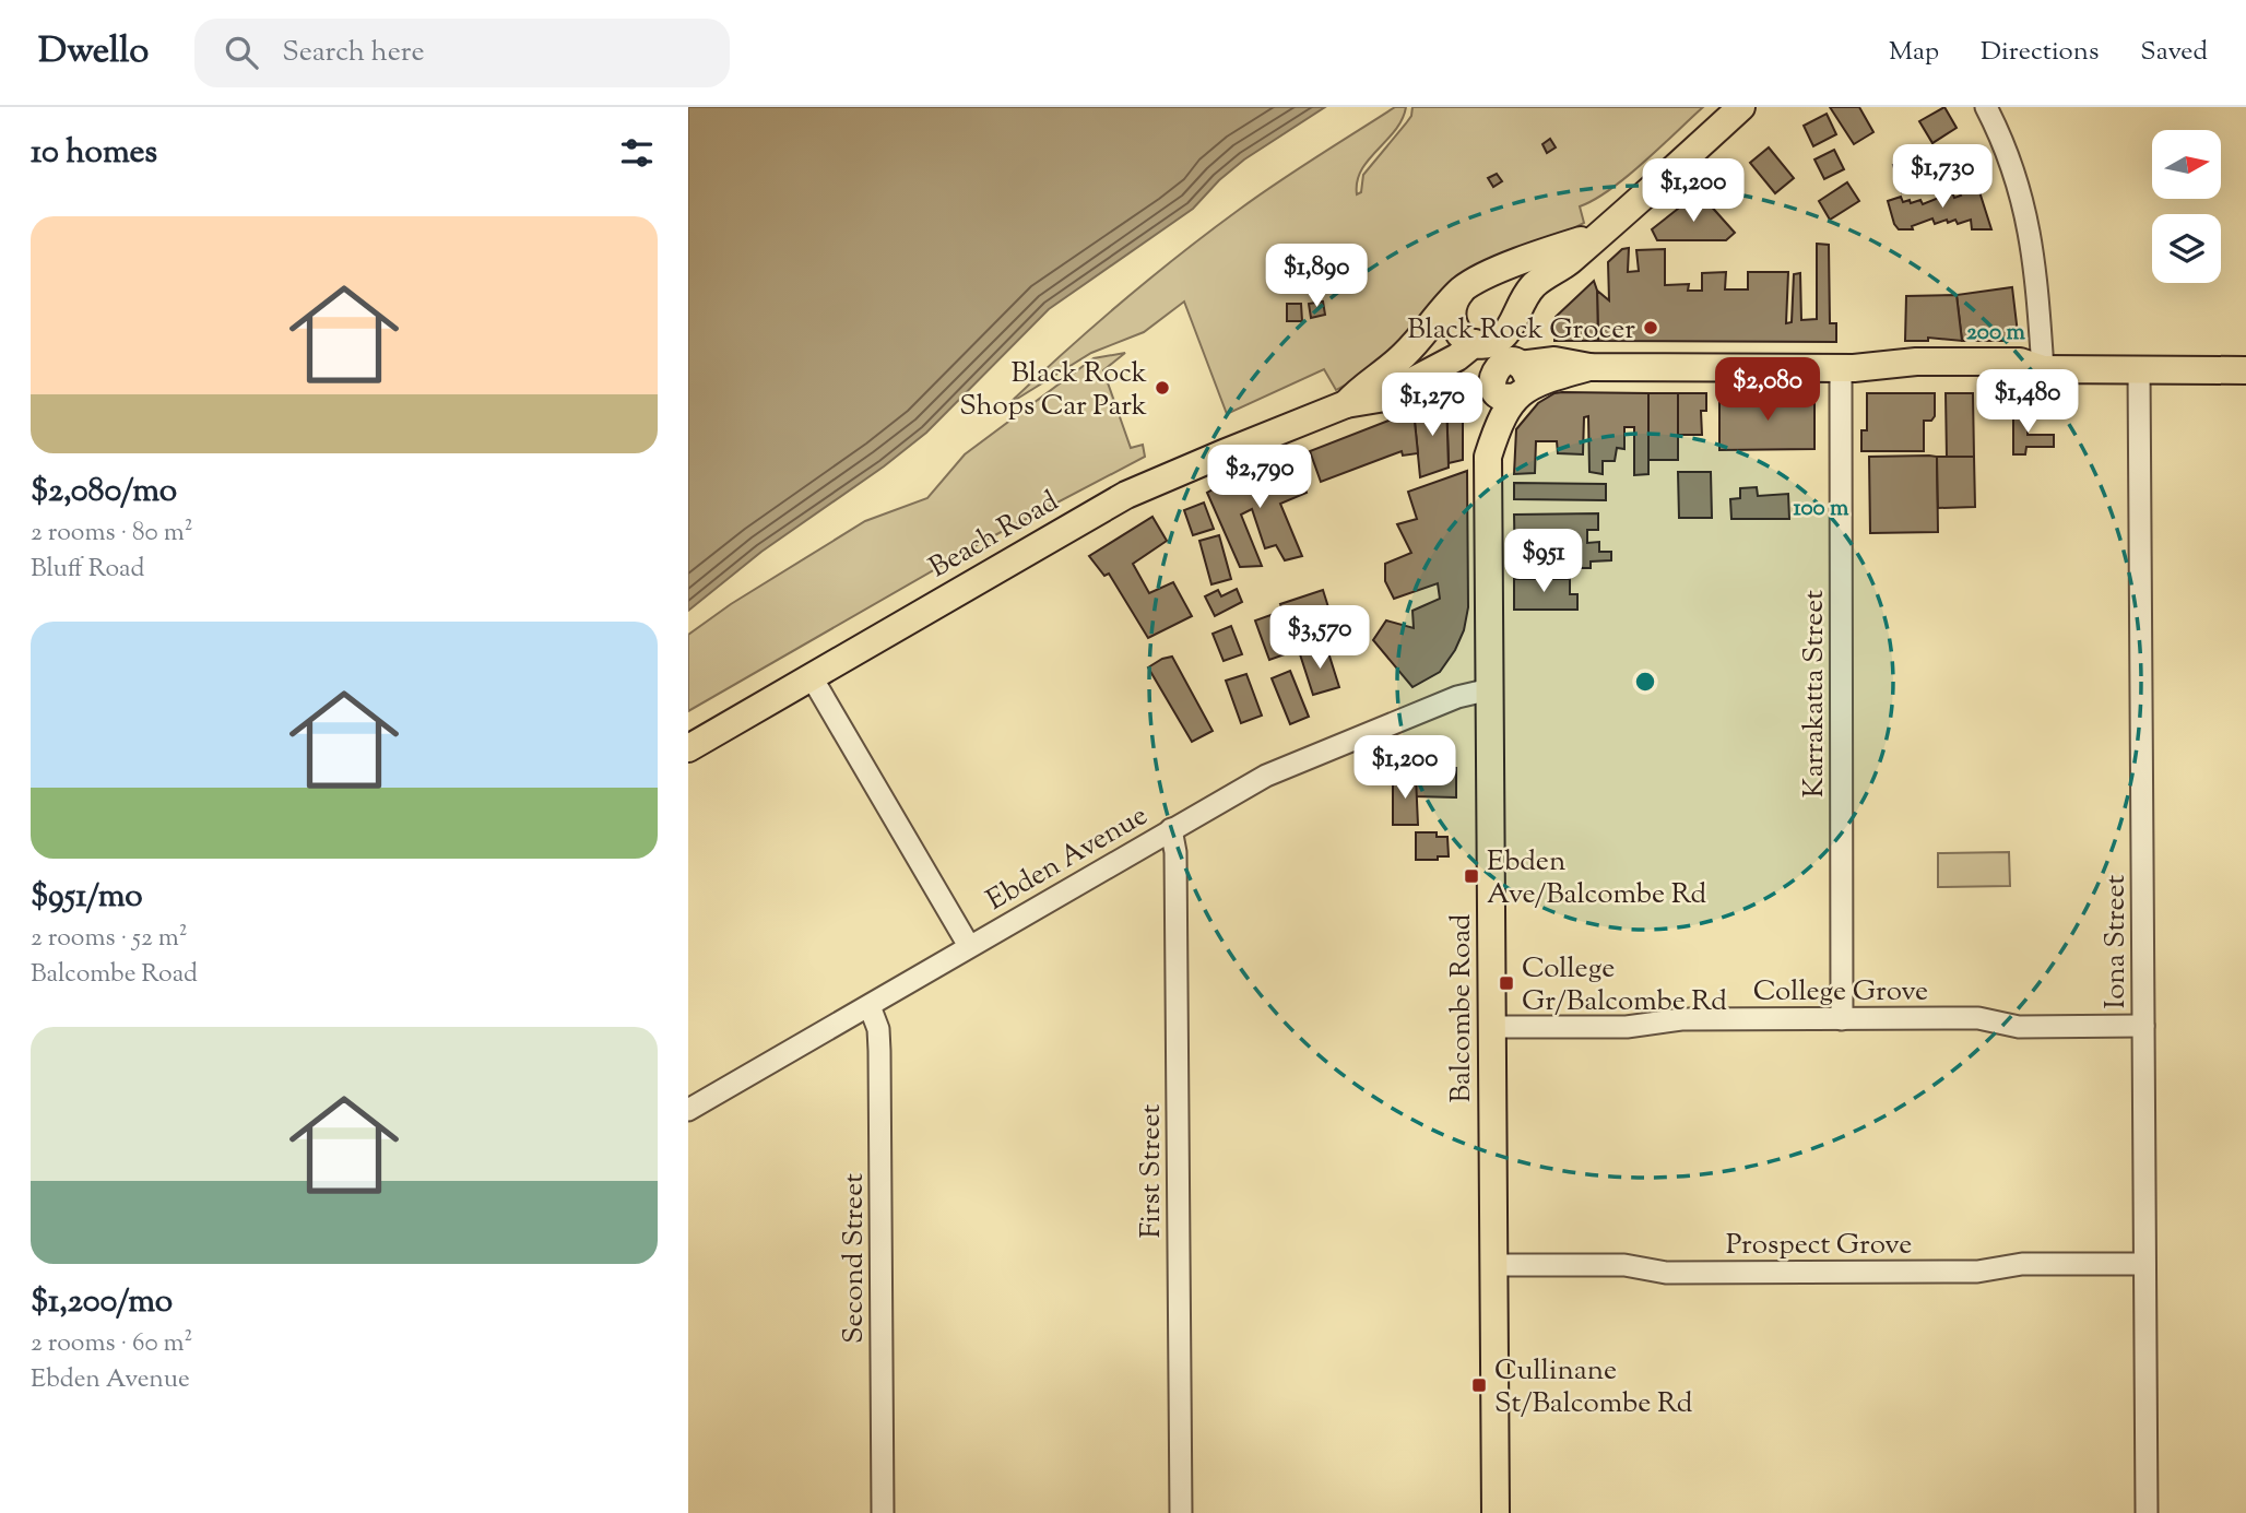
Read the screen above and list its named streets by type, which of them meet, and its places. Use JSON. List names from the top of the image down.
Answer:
{
  "streets": {
    "main road": ["Beach Road", "Balcombe Road"],
    "street": [
      "Karrakatta Street",
      "Ebden Avenue",
      "Iona Street",
      "College Grove",
      "First Street",
      "Prospect Grove",
      "Second Street"
    ]
  },
  "crossings": [
    ["Karrakatta Street", "College Grove"],
    ["Ebden Avenue", "Balcombe Road"],
    ["Ebden Avenue", "First Street"],
    ["Ebden Avenue", "Second Street"],
    ["Iona Street", "College Grove"],
    ["Iona Street", "Prospect Grove"],
    ["College Grove", "Balcombe Road"],
    ["Balcombe Road", "Prospect Grove"]
  ],
  "places": {
    "other": ["Black Rock Grocer", "Black Rock Shops Car Park"],
    "transit": ["Ebden Ave/Balcombe Rd", "College Gr/Balcombe Rd", "Cullinane St/Balcombe Rd"]
  },
  "north": "right",
  "page": {
    "header": "Dwello",
    "search": "Search here",
    "nav": ["Map", "Directions", "Saved"],
    "heading": "10 homes",
    "price": [
      "$1,730",
      "$1,200",
      "$1,890",
      "$2,080",
      "$1,480",
      "$1,270",
      "$2,790",
      "$951",
      "$3,570",
      "$1,200"
    ],
    "list": [
      {
        "name": "$2,080/mo",
        "note": "2 rooms · 80 m² · Bluff Road"
      },
      {
        "name": "$951/mo",
        "note": "2 rooms · 52 m² · Balcombe Road"
      },
      {
        "name": "$1,200/mo",
        "note": "2 rooms · 60 m² · Ebden Avenue"
      }
    ]
  },
  "rings": ["200 m", "100 m"]
}
